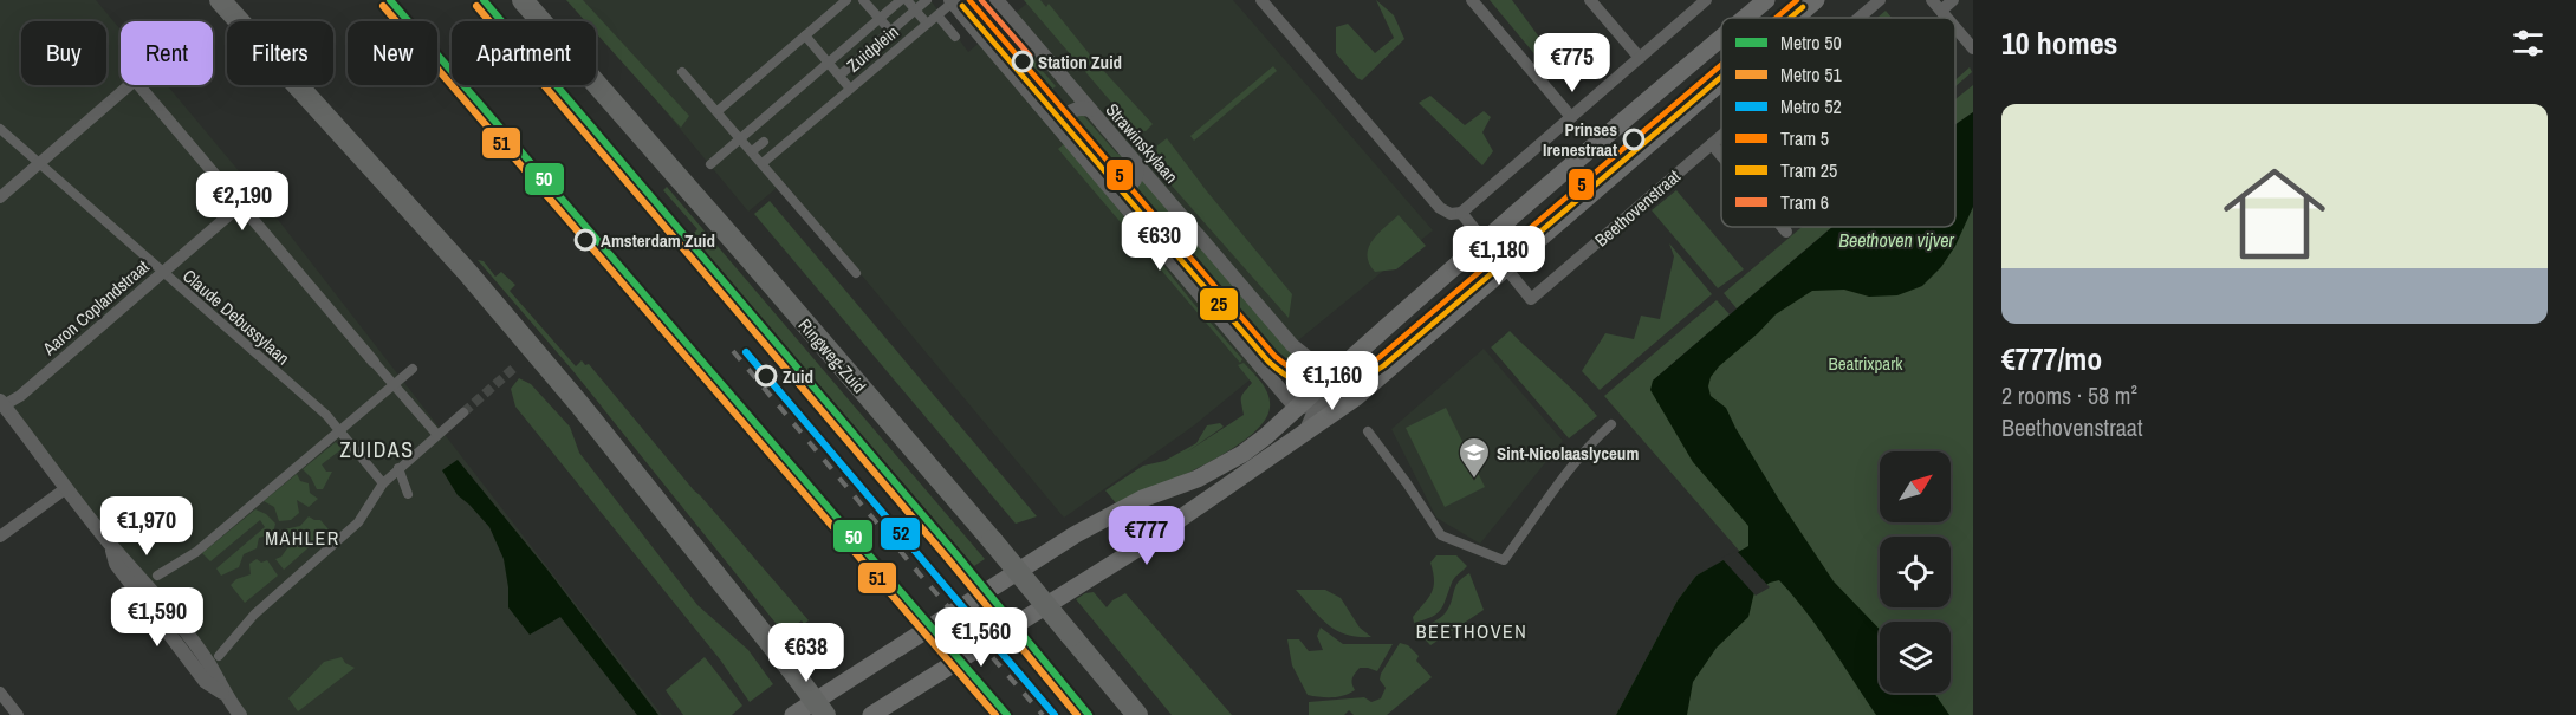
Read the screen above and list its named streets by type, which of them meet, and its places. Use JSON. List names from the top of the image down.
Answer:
{
  "streets": {
    "highway": ["Ringweg-Zuid"],
    "street": [
      "Zuidplein",
      "Strawinskylaan",
      "Beethovenstraat",
      "Aaron Coplandstraat",
      "Claude Debussylaan"
    ]
  },
  "crossings": [
    ["Aaron Coplandstraat", "Claude Debussylaan"]
  ],
  "districts": ["ZUIDAS", "MAHLER", "BEETHOVEN"],
  "water": ["Beethoven vijver"],
  "parks": ["Beatrixpark"],
  "places": {
    "other": [
      "Station Zuid",
      "Prinses Irenestraat",
      "Amsterdam Zuid",
      "Zuid"
    ],
    "school or university": ["Sint-Nicolaaslyceum"]
  },
  "lines": [
    "metro line 50",
    "tram line 5",
    "tram line 6",
    "metro line 51",
    "tram line 25",
    "metro line 52"
  ],
  "legend": [
    "Metro 50",
    "Metro 51",
    "Metro 52",
    "Tram 5",
    "Tram 25",
    "Tram 6"
  ],
  "north": "top right",
  "page": {
    "heading": "10 homes",
    "chip": [
      "Buy",
      "Rent",
      "Filters",
      "New",
      "Apartment"
    ],
    "price": [
      "€775",
      "€2,190",
      "€630",
      "€1,180",
      "€1,160",
      "€1,970",
      "€777",
      "€1,590",
      "€1,560",
      "€638"
    ],
    "list": [
      {
        "name": "€777/mo",
        "note": "2 rooms · 58 m² · Beethovenstraat"
      }
    ]
  }
}
